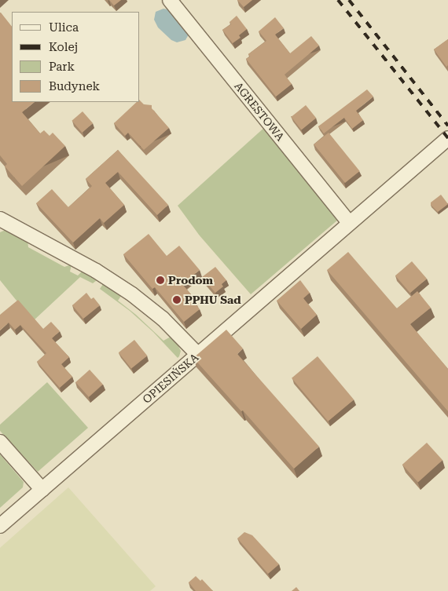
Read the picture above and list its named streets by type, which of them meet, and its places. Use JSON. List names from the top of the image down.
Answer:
{
  "streets": {
    "street": ["AGRESTOWA", "OPIESIŃSKA"]
  },
  "crossings": [
    ["AGRESTOWA", "OPIESIŃSKA"]
  ],
  "places": ["Prodom", "PPHU Sad"],
  "legend": [
    "Ulica",
    "Kolej",
    "Park",
    "Budynek"
  ]
}
